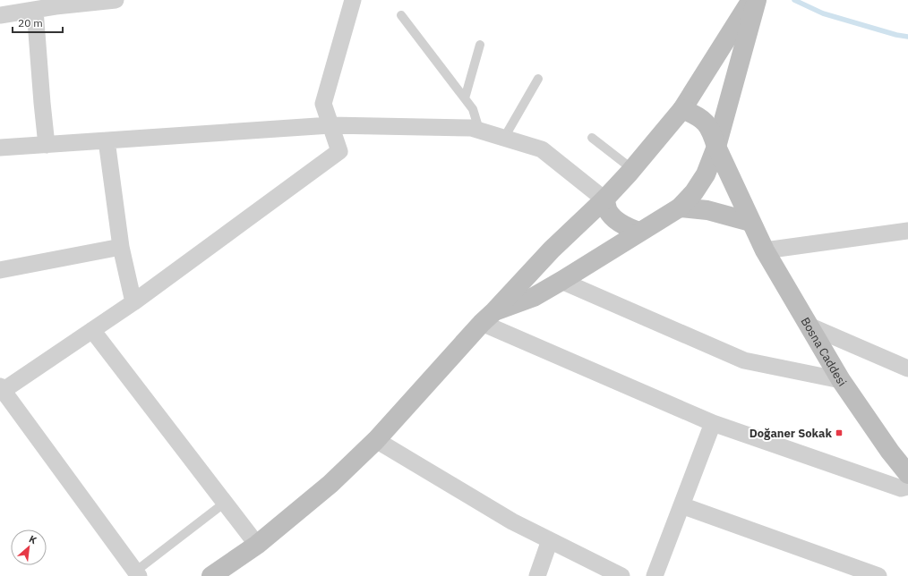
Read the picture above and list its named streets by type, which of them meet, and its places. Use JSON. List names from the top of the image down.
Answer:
{
  "streets": {
    "street": ["Bosna Caddesi"]
  },
  "places": {
    "transit": ["Doğaner Sokak"]
  },
  "scale_bar": "20 m",
  "north": "top right"
}
